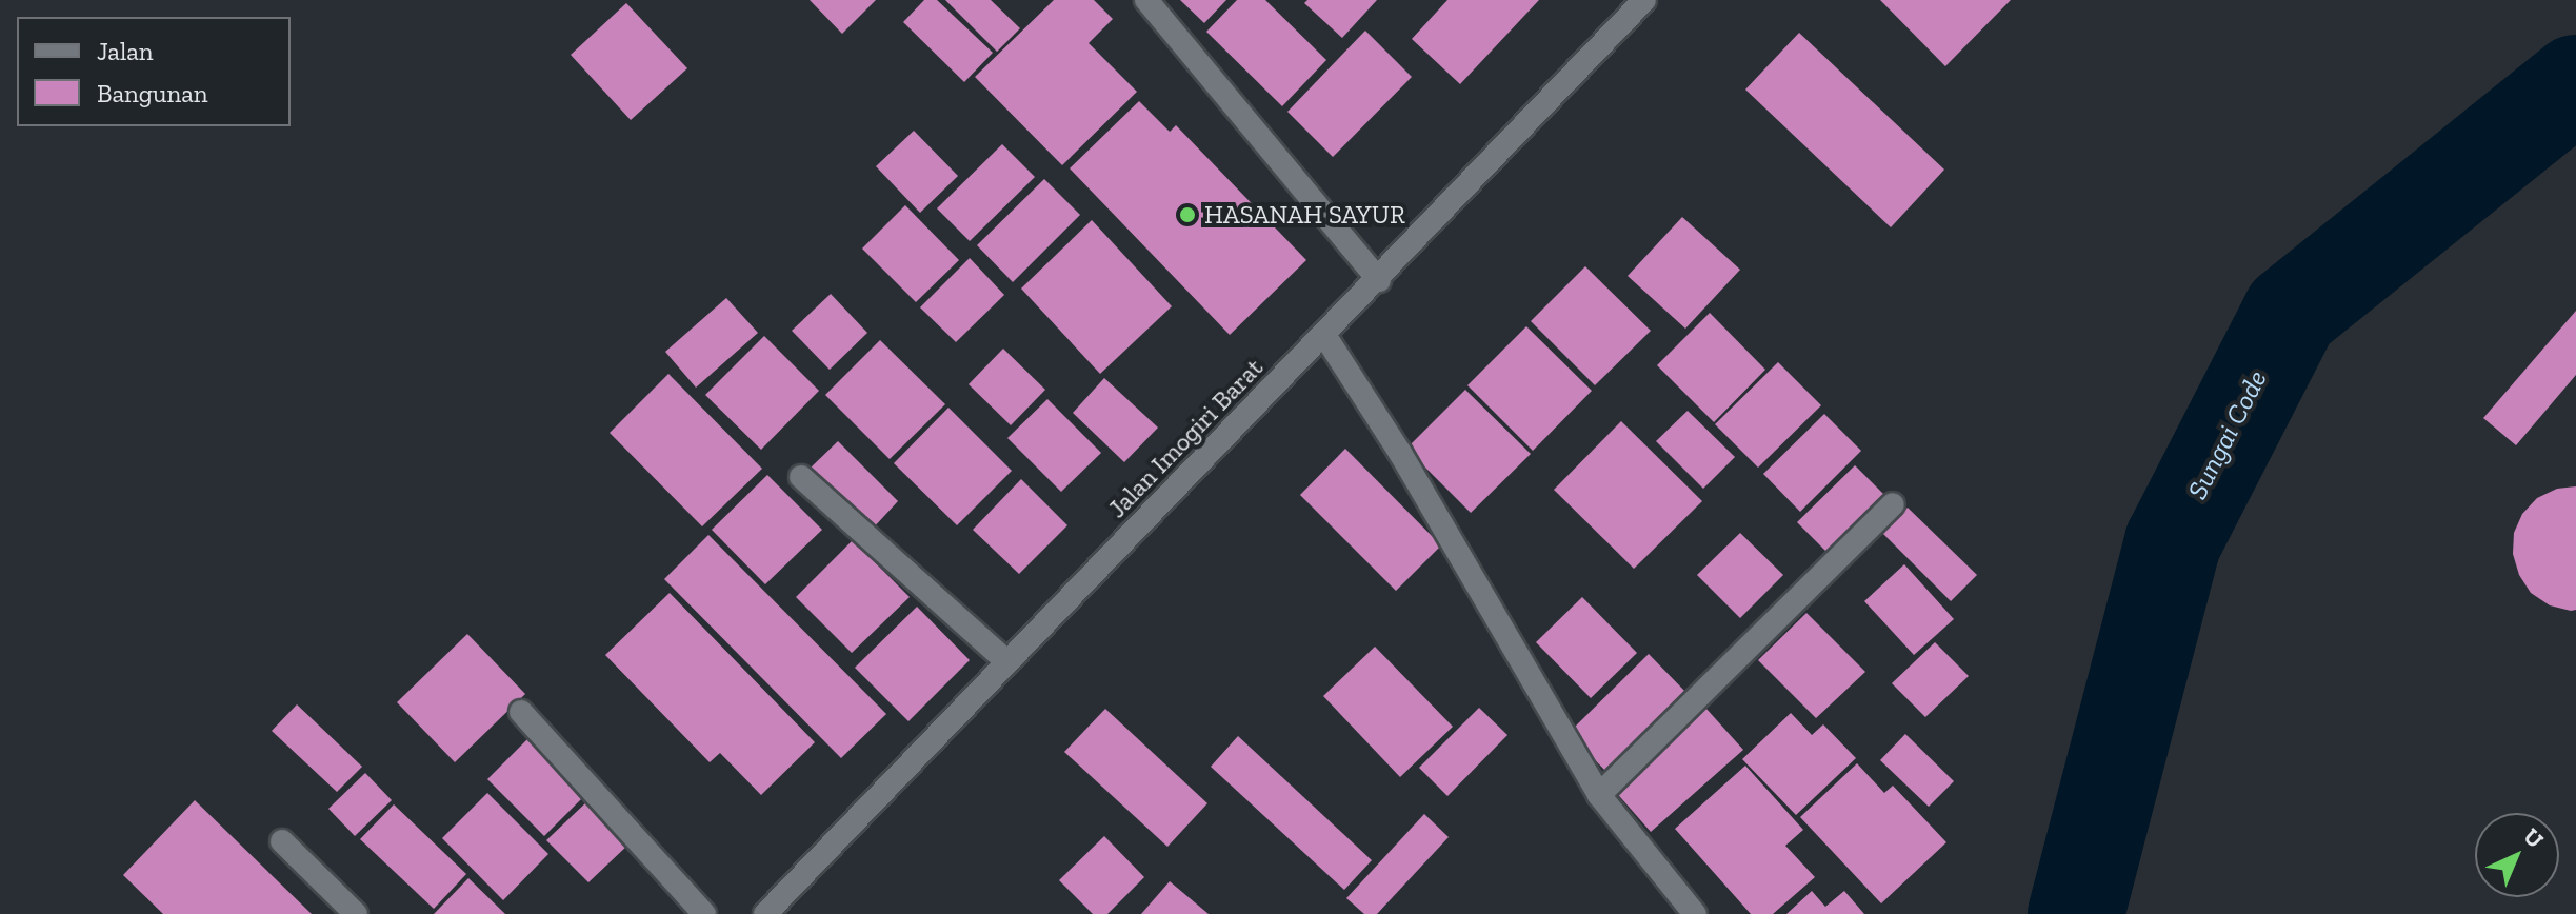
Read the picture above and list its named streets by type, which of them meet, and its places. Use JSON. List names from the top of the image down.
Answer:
{
  "streets": {
    "street": ["Jalan Imogiri Barat"]
  },
  "water": ["Sungai Code"],
  "places": ["HASANAH SAYUR"],
  "legend": ["Jalan", "Bangunan"],
  "north": "top right"
}
